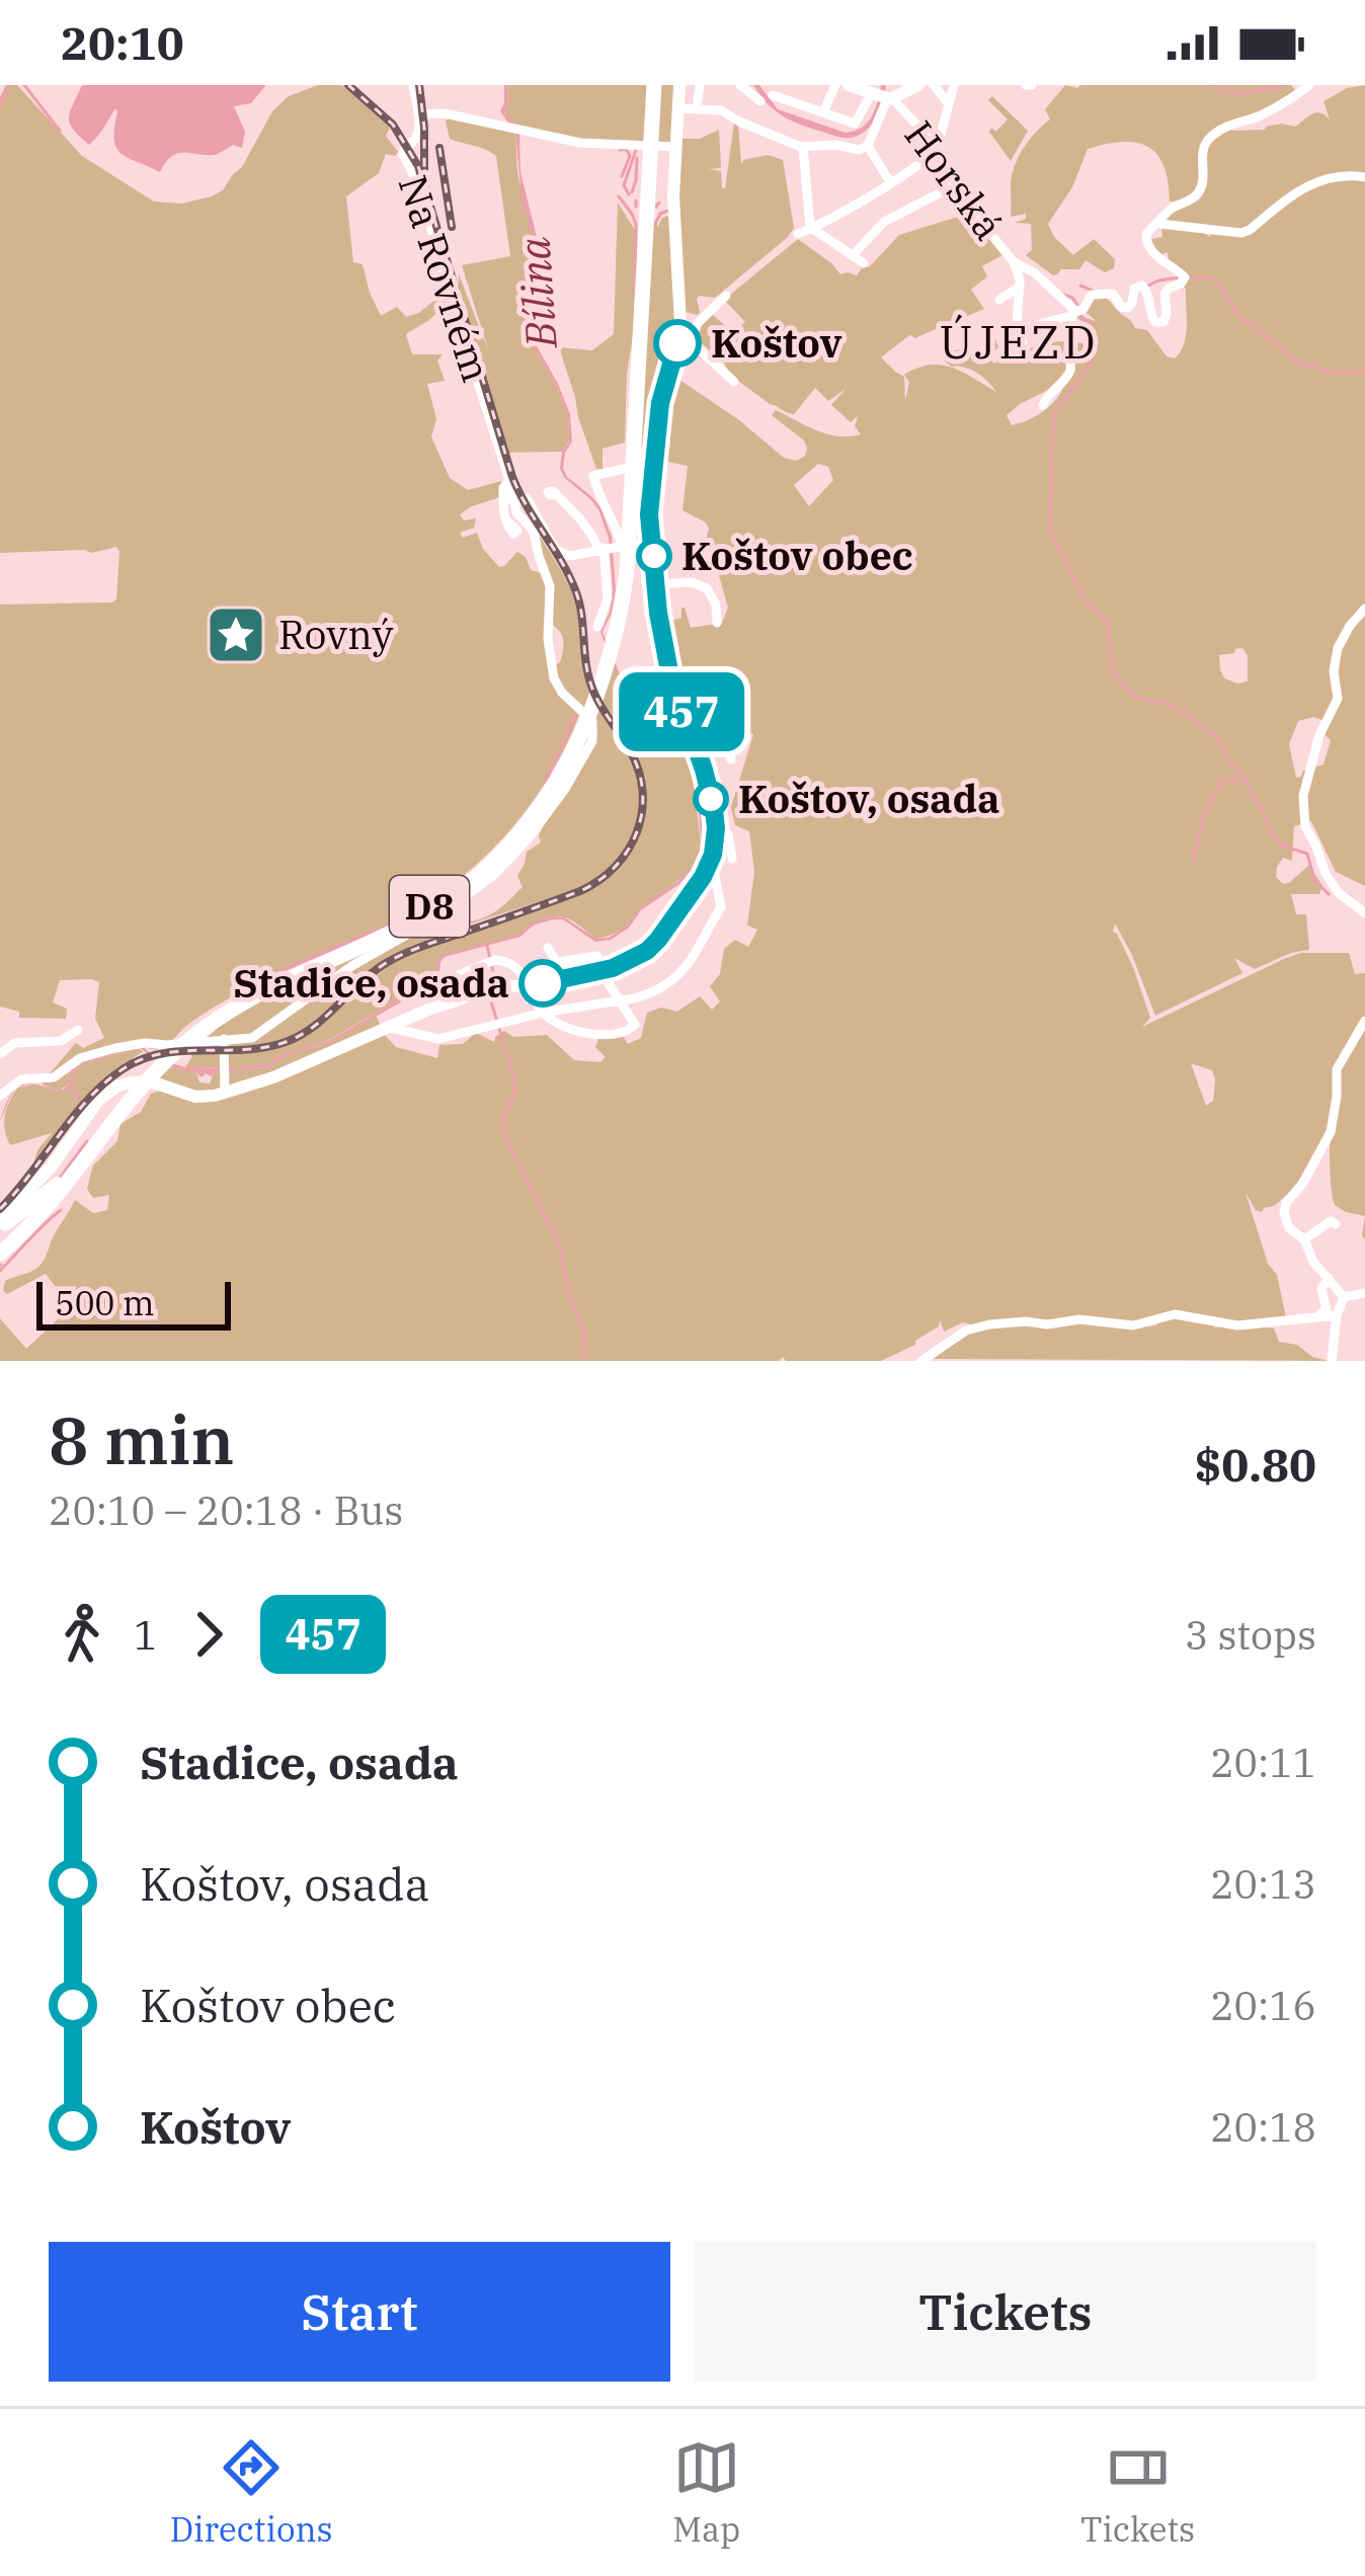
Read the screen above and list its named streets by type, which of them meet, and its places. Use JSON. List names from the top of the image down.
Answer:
{
  "streets": {
    "highway": ["D8"],
    "street": ["Horská", "Na Rovném"]
  },
  "districts": ["ÚJEZD"],
  "water": ["Bílina"],
  "places": {
    "other": [
      "Koštov",
      "Koštov obec",
      "Koštov, osada",
      "Stadice, osada"
    ],
    "place": ["Rovný"]
  },
  "lines": ["bus line 457"],
  "scale_bar": "500 m",
  "page": {
    "status": "20:10",
    "on_map": "457",
    "scale": "500 m",
    "heading": ["8 min", "20:10 – 20:18 · Bus", "$0.80"],
    "legs": ["1", "457", "3 stops"],
    "list": [
      {
        "name": "Stadice, osada",
        "value": "20:11"
      },
      {
        "name": "Koštov, osada",
        "value": "20:13"
      },
      {
        "name": "Koštov obec",
        "value": "20:16"
      },
      {
        "name": "Koštov",
        "value": "20:18"
      }
    ],
    "buttons": ["Start", "Tickets"],
    "tabs": ["Directions", "Map", "Tickets"]
  }
}
